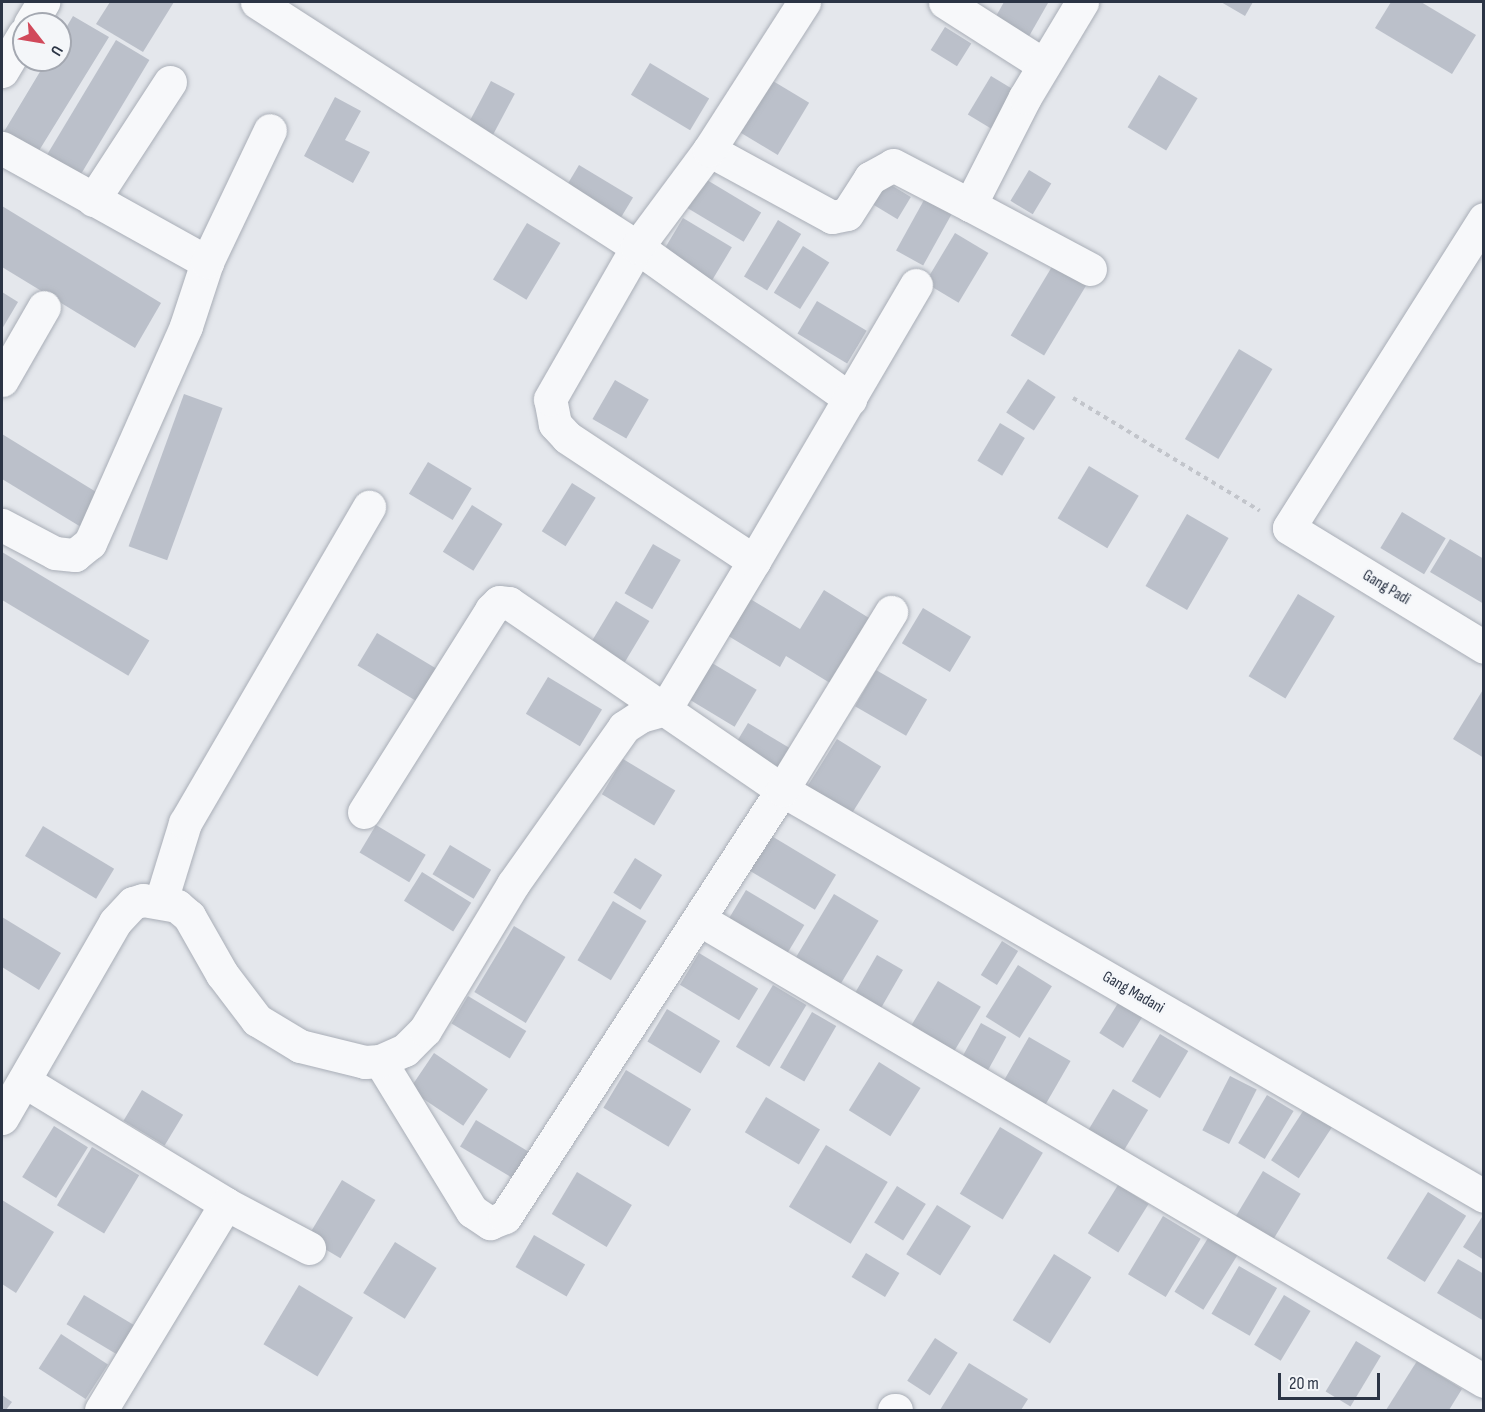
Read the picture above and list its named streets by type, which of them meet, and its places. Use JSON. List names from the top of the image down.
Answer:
{
  "streets": {
    "street": ["Gang Padi", "Gang Madani"]
  },
  "scale_bar": "20 m",
  "north": "bottom right"
}
